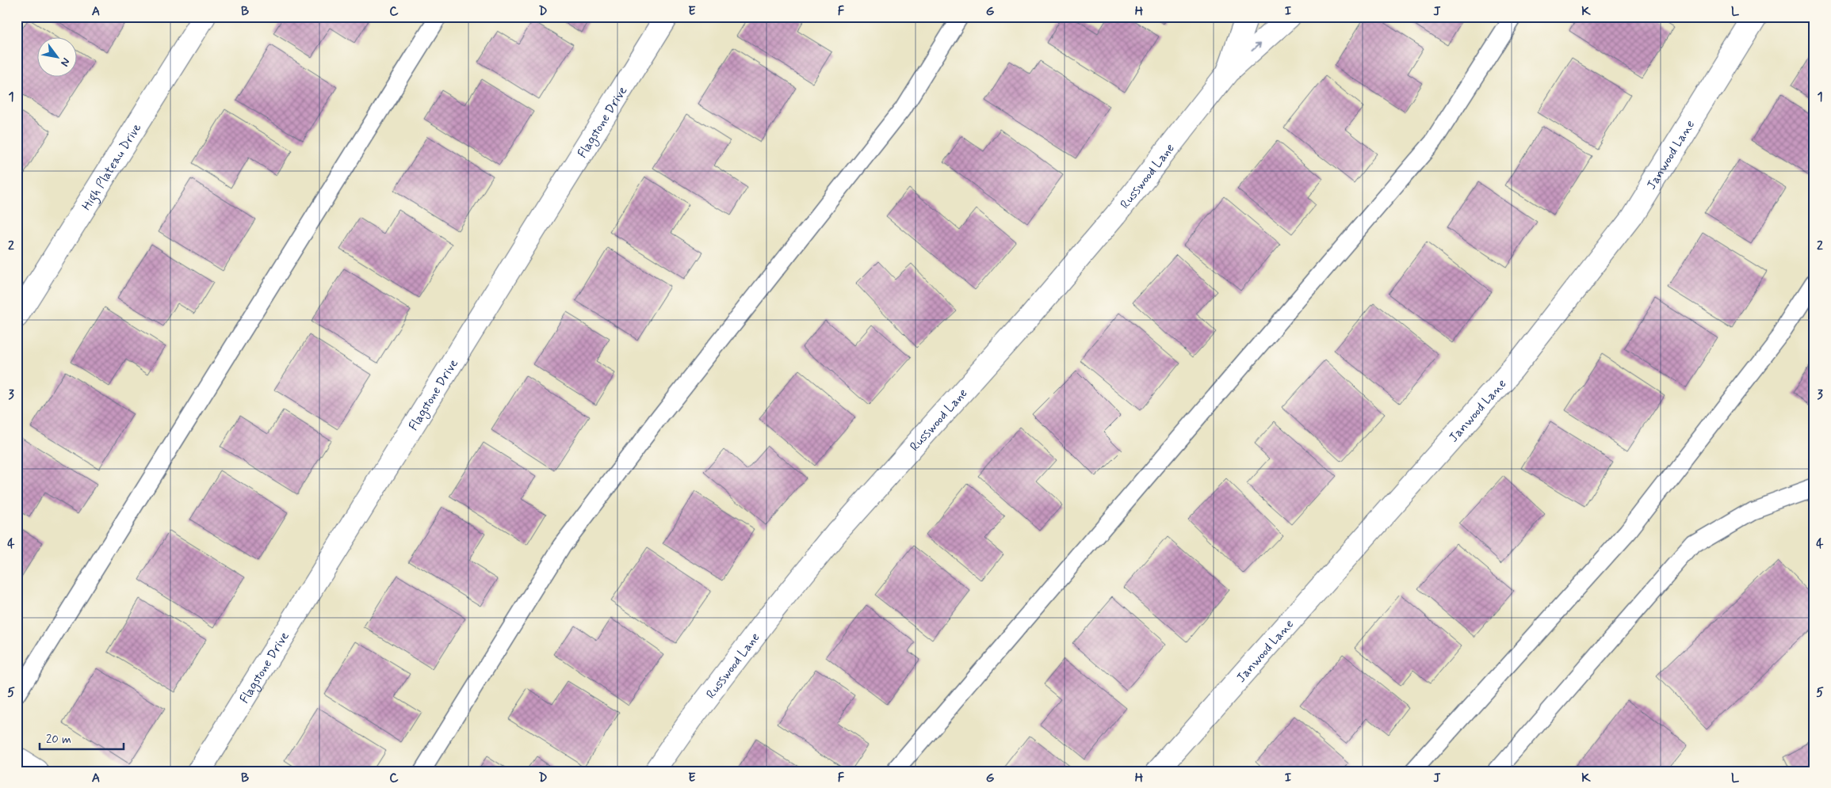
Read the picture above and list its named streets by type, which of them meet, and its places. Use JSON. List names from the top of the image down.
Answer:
{
  "streets": {
    "street": [
      "Flagstone Drive",
      "Janwood Lane",
      "High Plateau Drive",
      "Russwood Lane"
    ]
  },
  "scale_bar": "20 m",
  "north": "bottom right",
  "grid": {
    "columns": [
      "A",
      "B",
      "C",
      "D",
      "E",
      "F",
      "G",
      "H",
      "I",
      "J",
      "K",
      "L"
    ],
    "rows": [
      "1",
      "2",
      "3",
      "4",
      "5"
    ]
  }
}
